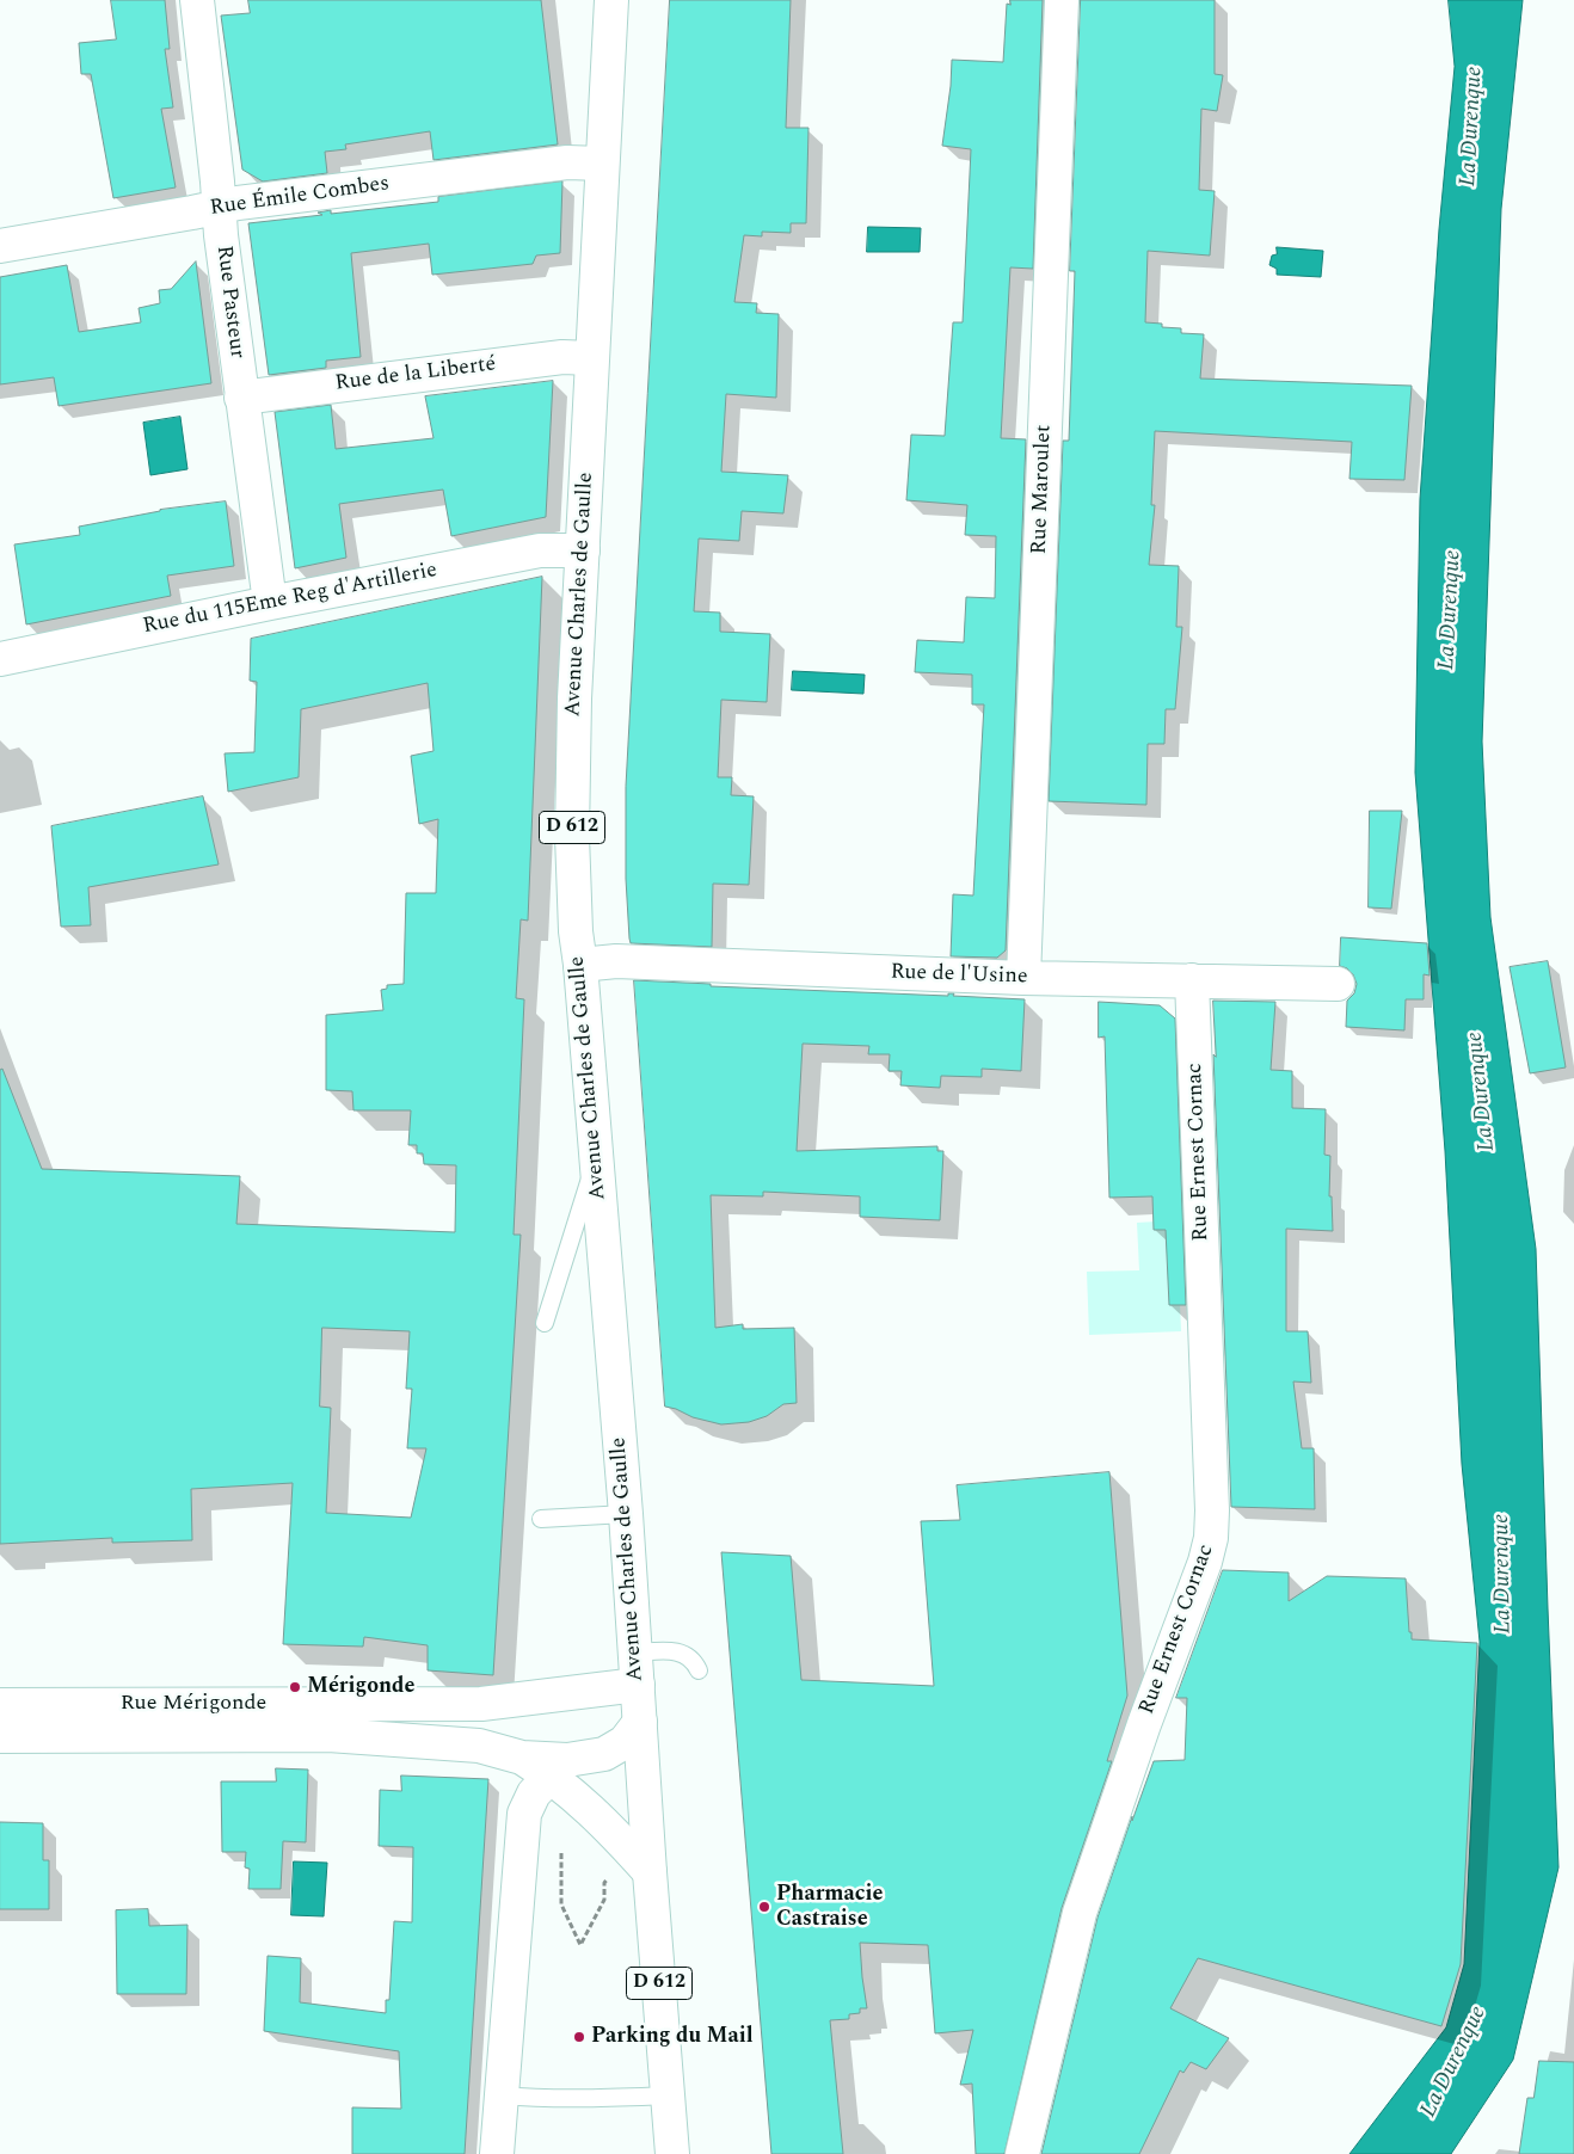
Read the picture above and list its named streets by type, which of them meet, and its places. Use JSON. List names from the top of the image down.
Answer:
{
  "streets": {
    "street": [
      "Rue Émile Combes",
      "Rue Pasteur",
      "Rue de la Liberté",
      "Rue Maroulet",
      "Avenue Charles de Gaulle",
      "Rue du 115Eme Reg d'Artillerie",
      "D 612",
      "Rue de l'Usine",
      "Rue Ernest Cornac",
      "Rue Mérigonde"
    ]
  },
  "crossings": [
    ["Rue Émile Combes", "Rue Pasteur"],
    ["Rue Émile Combes", "Avenue Charles de Gaulle"],
    ["Rue Pasteur", "Rue de la Liberté"],
    ["Rue Pasteur", "Rue du 115Eme Reg d'Artillerie"],
    ["Rue de la Liberté", "Avenue Charles de Gaulle"],
    ["Rue Maroulet", "Rue de l'Usine"],
    ["Avenue Charles de Gaulle", "Rue du 115Eme Reg d'Artillerie"],
    ["Avenue Charles de Gaulle", "Rue de l'Usine"],
    ["Avenue Charles de Gaulle", "Rue Mérigonde"],
    ["Rue de l'Usine", "Rue Ernest Cornac"]
  ],
  "water": ["La Durenque"],
  "places": ["Mérigonde", "Pharmacie Castraise", "Parking du Mail"]
}
